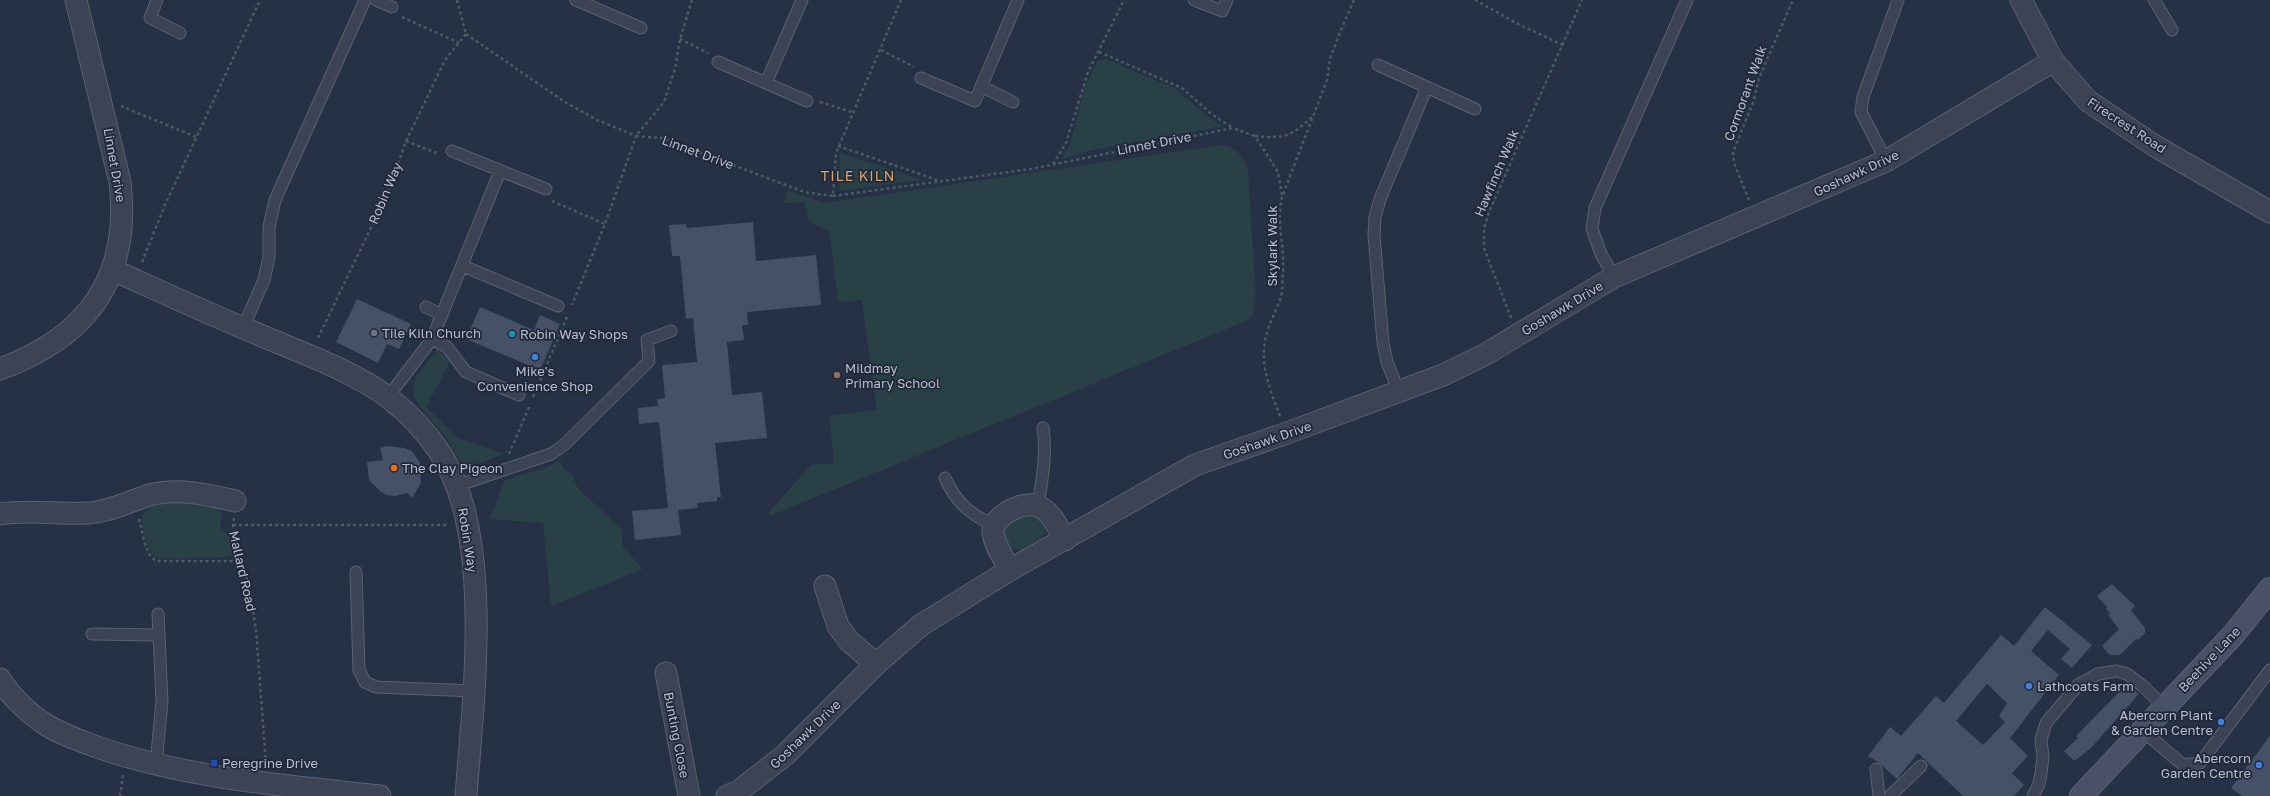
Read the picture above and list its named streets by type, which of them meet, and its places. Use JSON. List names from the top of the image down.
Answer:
{
  "streets": {
    "main road": ["Beehive Lane"],
    "street": [
      "Firecrest Road",
      "Linnet Drive",
      "Goshawk Drive",
      "Robin Way",
      "Bunting Close"
    ],
    "path": [
      "Cormorant Walk",
      "Hawfinch Walk",
      "Skylark Walk",
      "Mallard Road"
    ]
  },
  "crossings": [
    ["Cormorant Walk", "Goshawk Drive"],
    ["Firecrest Road", "Goshawk Drive"],
    ["Linnet Drive", "Robin Way"],
    ["Hawfinch Walk", "Goshawk Drive"],
    ["Goshawk Drive", "Skylark Walk"]
  ],
  "districts": ["TILE KILN"],
  "places": {
    "other": [
      "Tile Kiln Church",
      "Robin Way Shops",
      "Mike's Convenience Shop",
      "Mildmay Primary School",
      "The Clay Pigeon",
      "Lathcoats Farm",
      "Abercorn Plant & Garden Centre",
      "Abercorn Garden Centre"
    ],
    "transit": ["Peregrine Drive"]
  }
}
